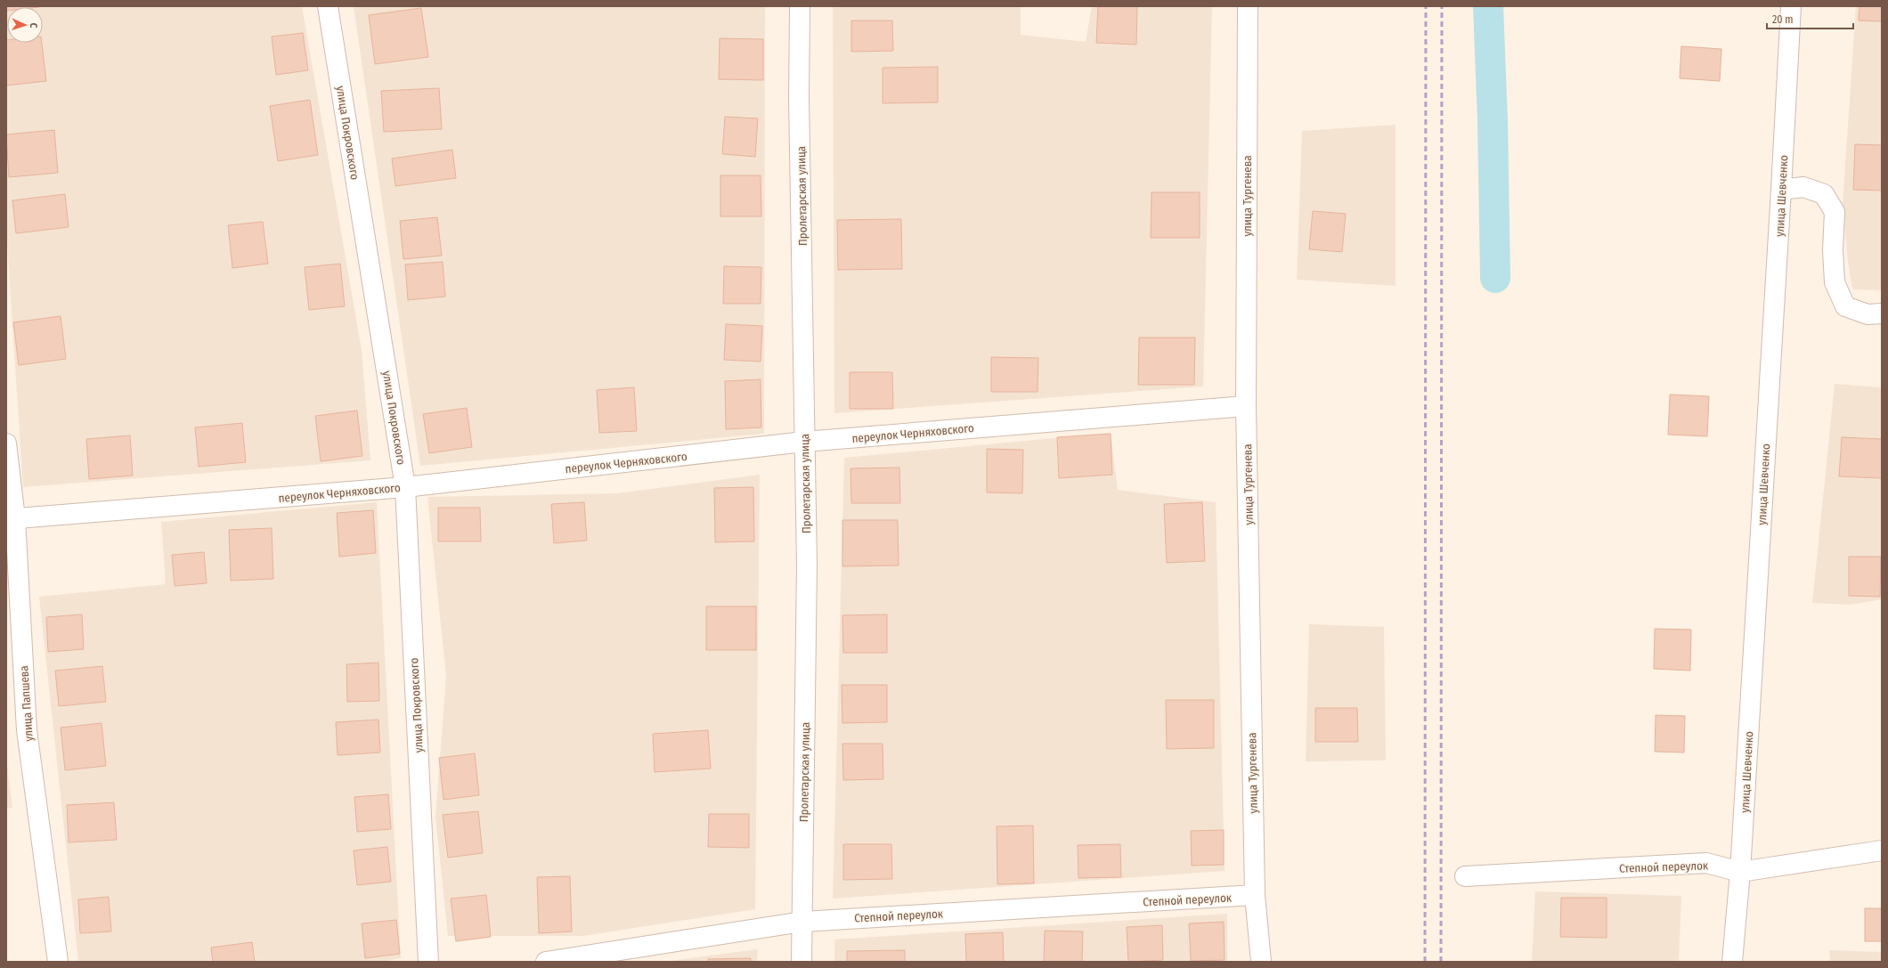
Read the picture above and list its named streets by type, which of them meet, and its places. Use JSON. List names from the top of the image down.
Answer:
{
  "streets": {
    "street": [
      "улица Покровского",
      "Пролетарская улица",
      "улица Тургенева",
      "улица Шевченко",
      "переулок Черняховского",
      "улица Папшева",
      "Степной переулок"
    ]
  },
  "crossings": [
    ["улица Покровского", "переулок Черняховского"],
    ["Пролетарская улица", "переулок Черняховского"],
    ["Пролетарская улица", "Степной переулок"],
    ["улица Тургенева", "переулок Черняховского"],
    ["улица Тургенева", "Степной переулок"],
    ["улица Шевченко", "Степной переулок"],
    ["переулок Черняховского", "улица Папшева"]
  ],
  "scale_bar": "20 m",
  "north": "right"
}
